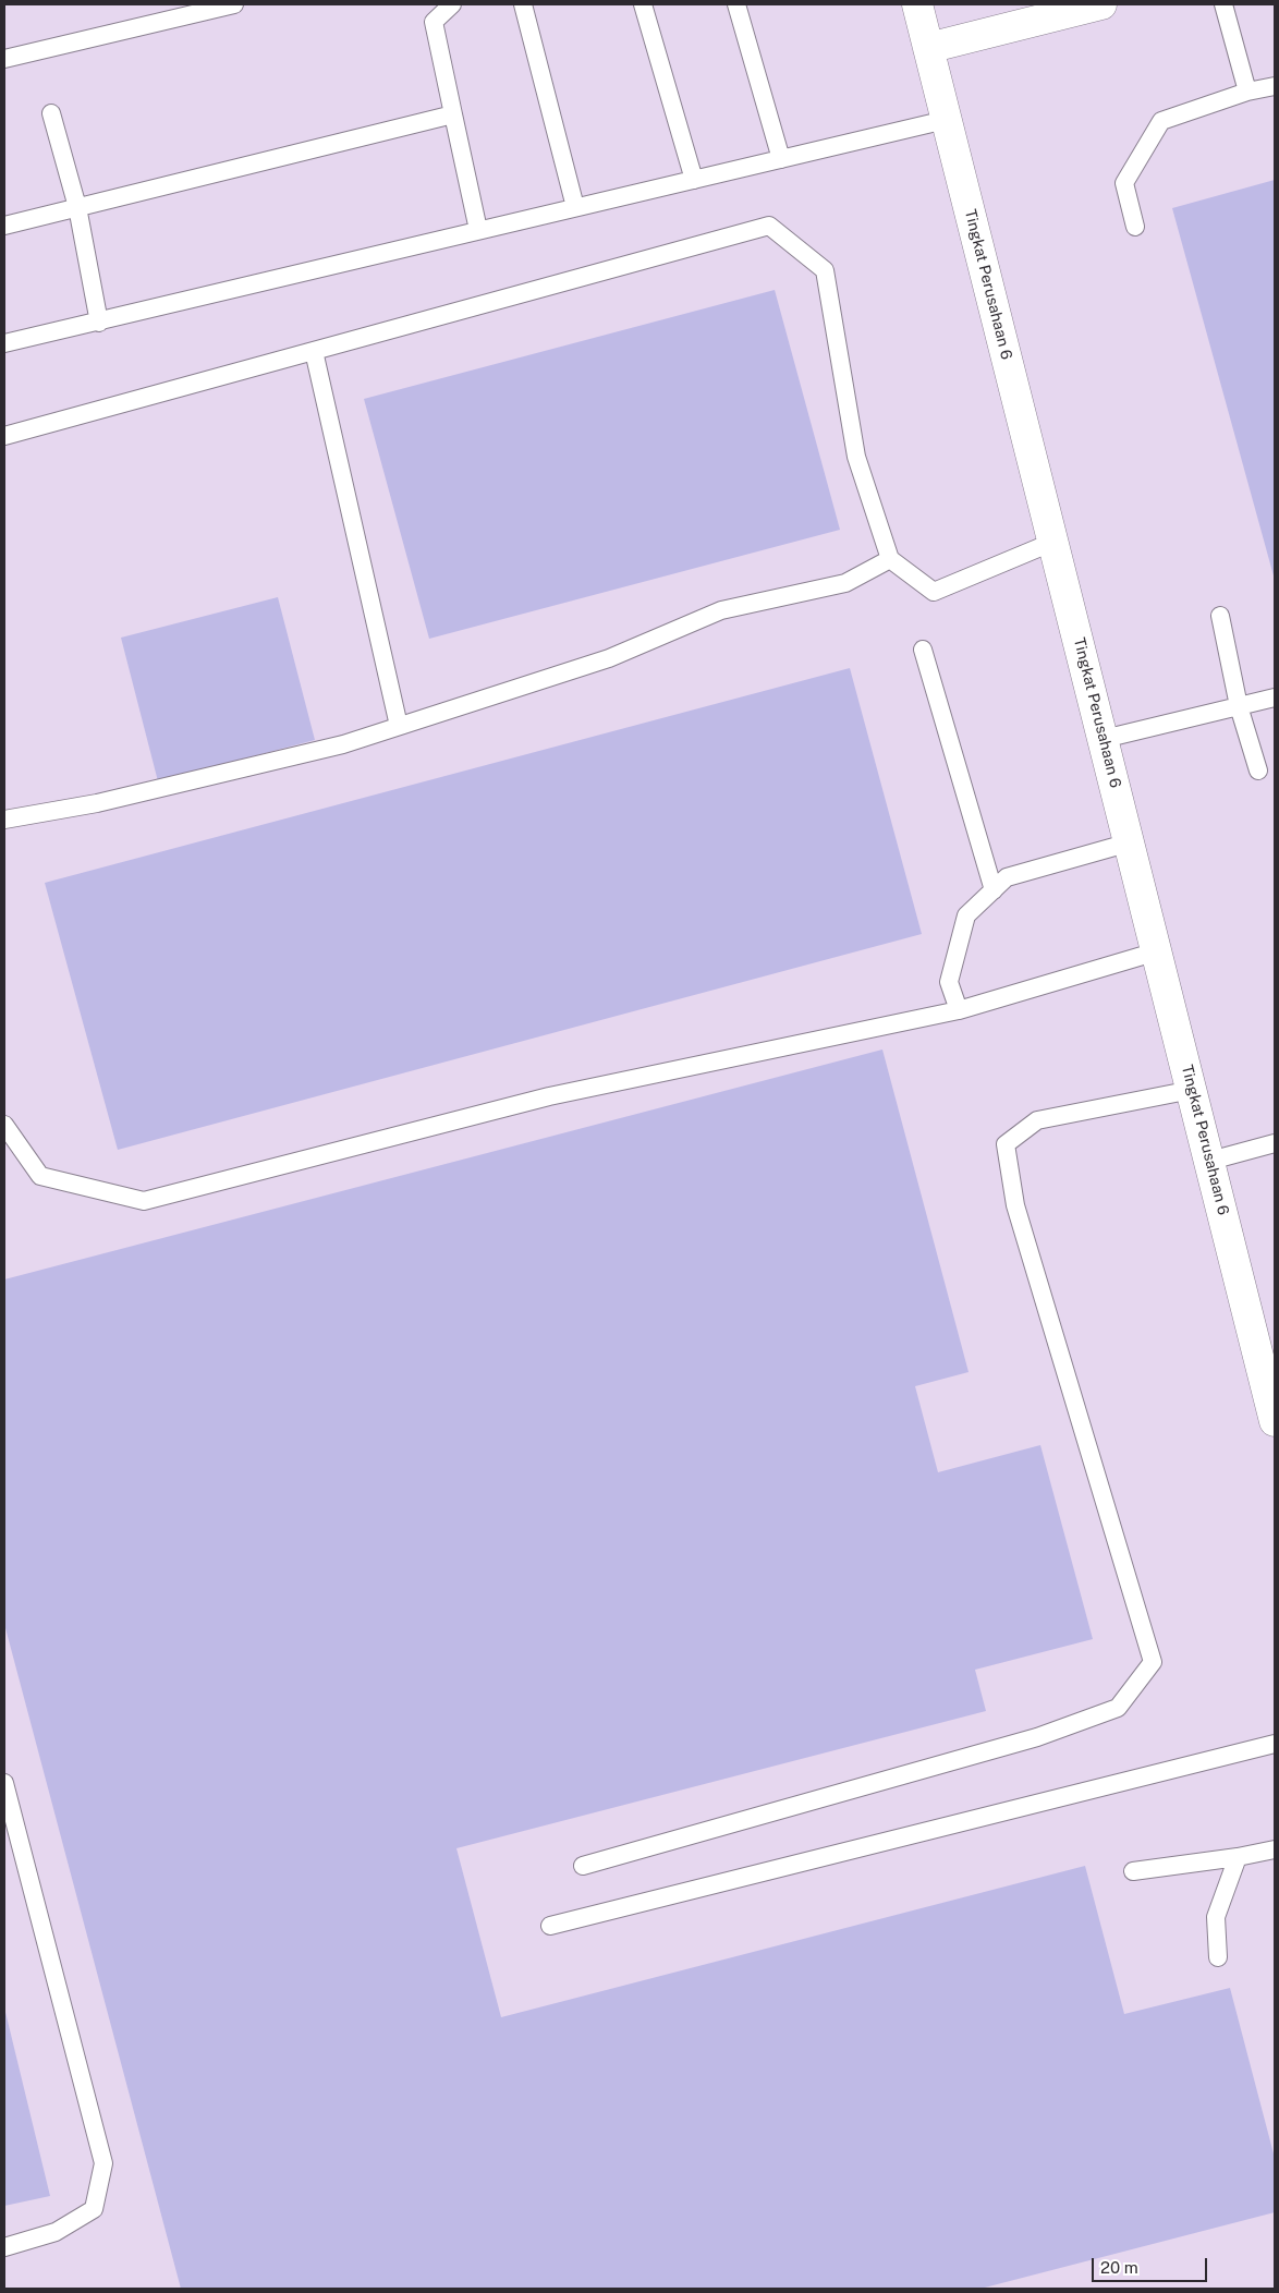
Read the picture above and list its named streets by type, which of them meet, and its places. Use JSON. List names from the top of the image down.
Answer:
{
  "streets": {
    "street": ["Tingkat Perusahaan 6"]
  },
  "scale_bar": "20 m"
}
